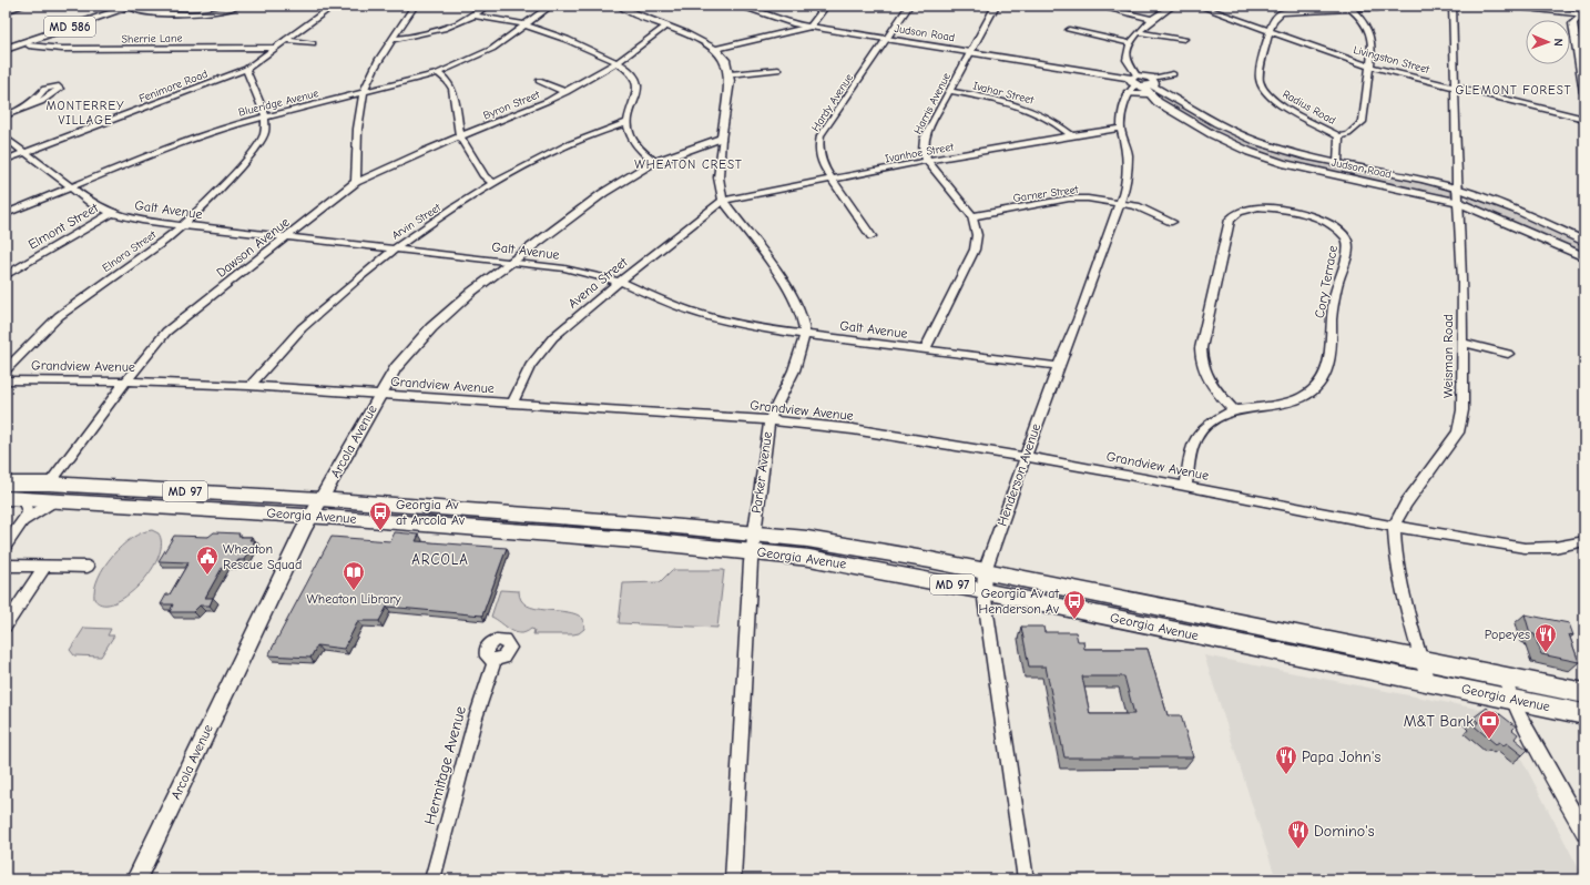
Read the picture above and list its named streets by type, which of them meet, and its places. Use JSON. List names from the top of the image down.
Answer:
{
  "streets": {
    "main road": ["MD 586", "MD 97", "Georgia Avenue"],
    "street": [
      "Judson Road",
      "Sherrie Lane",
      "Livingston Street",
      "Fenimore Road",
      "Ivahar Street",
      "Blueridge Avenue",
      "Hardy Avenue",
      "Harris Avenue",
      "Byron Street",
      "Radius Road",
      "Ivanhoe Street",
      "Garner Street",
      "Galt Avenue",
      "Arvin Street",
      "Elmont Street",
      "Dawson Avenue",
      "Elnora Street",
      "Cory Terrace",
      "Avena Street",
      "Weisman Road",
      "Grandview Avenue",
      "Arcola Avenue",
      "Parker Avenue",
      "Henderson Avenue",
      "Hermitage Avenue"
    ]
  },
  "crossings": [
    ["Judson Road", "Hardy Avenue"],
    ["Judson Road", "Harris Avenue"],
    ["Judson Road", "Weisman Road"],
    ["Judson Road", "Parker Avenue"],
    ["Judson Road", "Henderson Avenue"],
    ["Sherrie Lane", "Fenimore Road"],
    ["Livingston Street", "Radius Road"],
    ["Livingston Street", "Weisman Road"],
    ["Fenimore Road", "Galt Avenue"],
    ["Ivahar Street", "Harris Avenue"],
    ["Ivahar Street", "Ivanhoe Street"],
    ["Blueridge Avenue", "Galt Avenue"],
    ["Blueridge Avenue", "Elnora Street"],
    ["Hardy Avenue", "Ivanhoe Street"],
    ["Harris Avenue", "Ivanhoe Street"],
    ["Byron Street", "Dawson Avenue"],
    ["Byron Street", "Parker Avenue"],
    ["Ivanhoe Street", "Avena Street"],
    ["Ivanhoe Street", "Parker Avenue"],
    ["Ivanhoe Street", "Henderson Avenue"],
    ["Garner Street", "Henderson Avenue"],
    ["Galt Avenue", "Arvin Street"],
    ["Galt Avenue", "Elmont Street"],
    ["Galt Avenue", "Dawson Avenue"],
    ["Galt Avenue", "Elnora Street"],
    ["Galt Avenue", "Avena Street"],
    ["Galt Avenue", "Arcola Avenue"],
    ["Galt Avenue", "Parker Avenue"],
    ["Galt Avenue", "Henderson Avenue"],
    ["Arvin Street", "Grandview Avenue"],
    ["Dawson Avenue", "Grandview Avenue"],
    ["Dawson Avenue", "Georgia Avenue"],
    ["Cory Terrace", "Grandview Avenue"],
    ["Avena Street", "Grandview Avenue"],
    ["Avena Street", "Parker Avenue"],
    ["Weisman Road", "Grandview Avenue"],
    ["Grandview Avenue", "Arcola Avenue"],
    ["Grandview Avenue", "Parker Avenue"],
    ["Grandview Avenue", "Henderson Avenue"],
    ["Arcola Avenue", "Parker Avenue"],
    ["Arcola Avenue", "Georgia Avenue"],
    ["Parker Avenue", "Georgia Avenue"],
    ["Henderson Avenue", "Georgia Avenue"]
  ],
  "districts": [
    "GLEMONT FOREST",
    "MONTERREY VILLAGE",
    "WHEATON CREST",
    "ARCOLA"
  ],
  "places": {
    "bus stop": ["Georgia Av at Arcola Av", "Georgia Av at Henderson Av"],
    "public building": ["Wheaton Rescue Squad"],
    "library": ["Wheaton Library"],
    "restaurant": ["Popeyes", "Papa John's", "Domino's"],
    "bank": ["M&T Bank"]
  },
  "north": "right"
}
